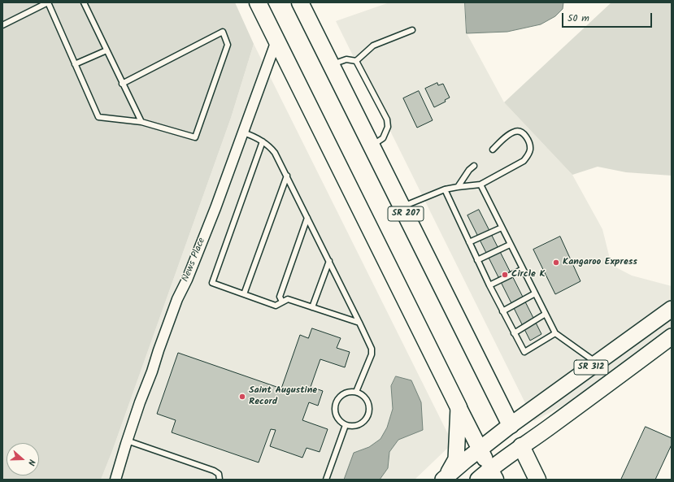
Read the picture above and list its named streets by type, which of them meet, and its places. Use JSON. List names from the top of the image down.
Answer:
{
  "streets": {
    "highway": ["SR 207"],
    "main road": ["SR 312"],
    "street": ["News Place"]
  },
  "crossings": [
    ["SR 207", "SR 312"]
  ],
  "places": ["Kangaroo Express", "Circle K", "Saint Augustine Record"],
  "scale_bar": "50 m",
  "north": "right"
}
